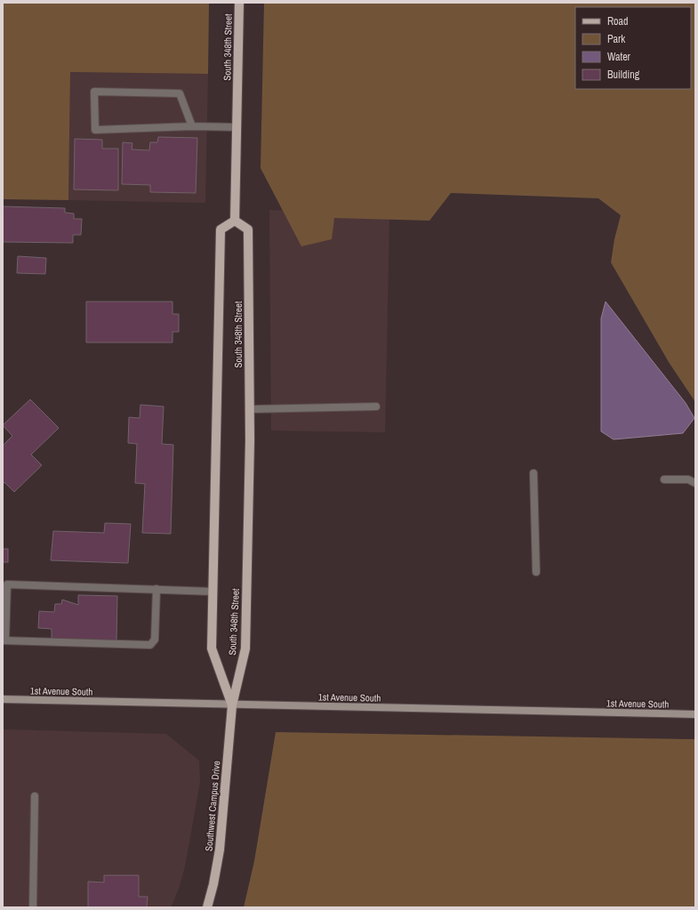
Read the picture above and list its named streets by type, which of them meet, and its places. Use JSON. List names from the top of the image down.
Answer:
{
  "streets": {
    "main road": ["South 348th Street", "1st Avenue South", "Southwest Campus Drive"]
  },
  "crossings": [
    ["South 348th Street", "1st Avenue South"],
    ["South 348th Street", "Southwest Campus Drive"],
    ["1st Avenue South", "Southwest Campus Drive"]
  ],
  "legend": [
    "Road",
    "Park",
    "Water",
    "Building"
  ]
}
